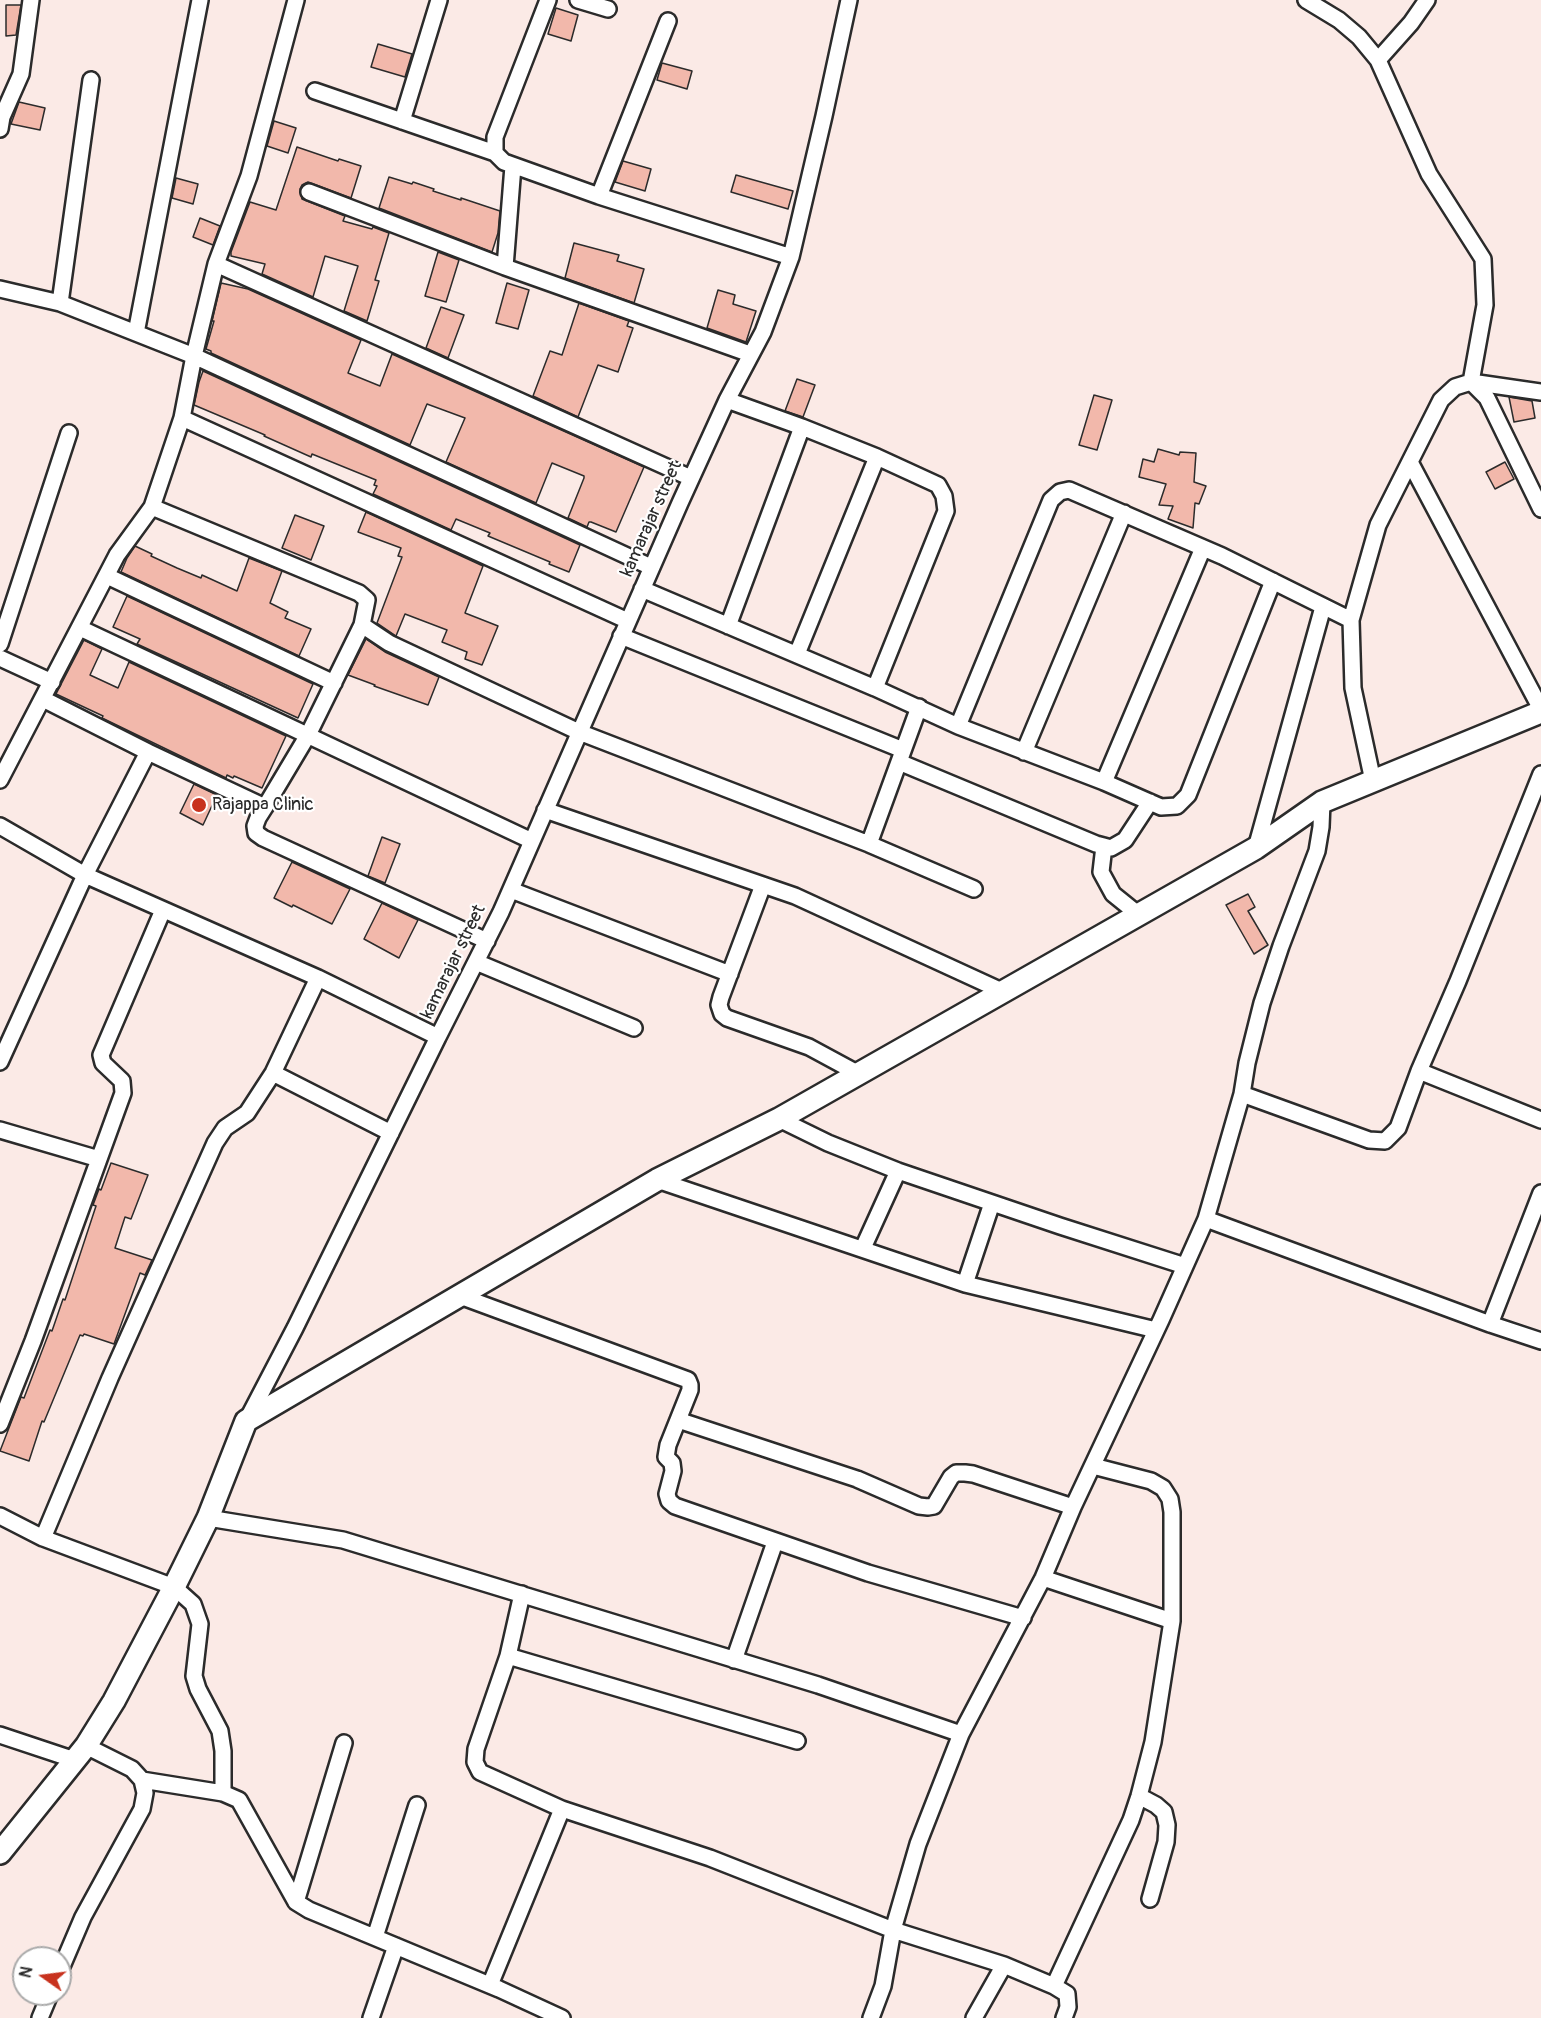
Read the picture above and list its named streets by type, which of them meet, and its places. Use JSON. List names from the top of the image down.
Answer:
{
  "streets": {
    "street": ["kamarajar street"]
  },
  "places": ["Rajappa Clinic"],
  "north": "left"
}
